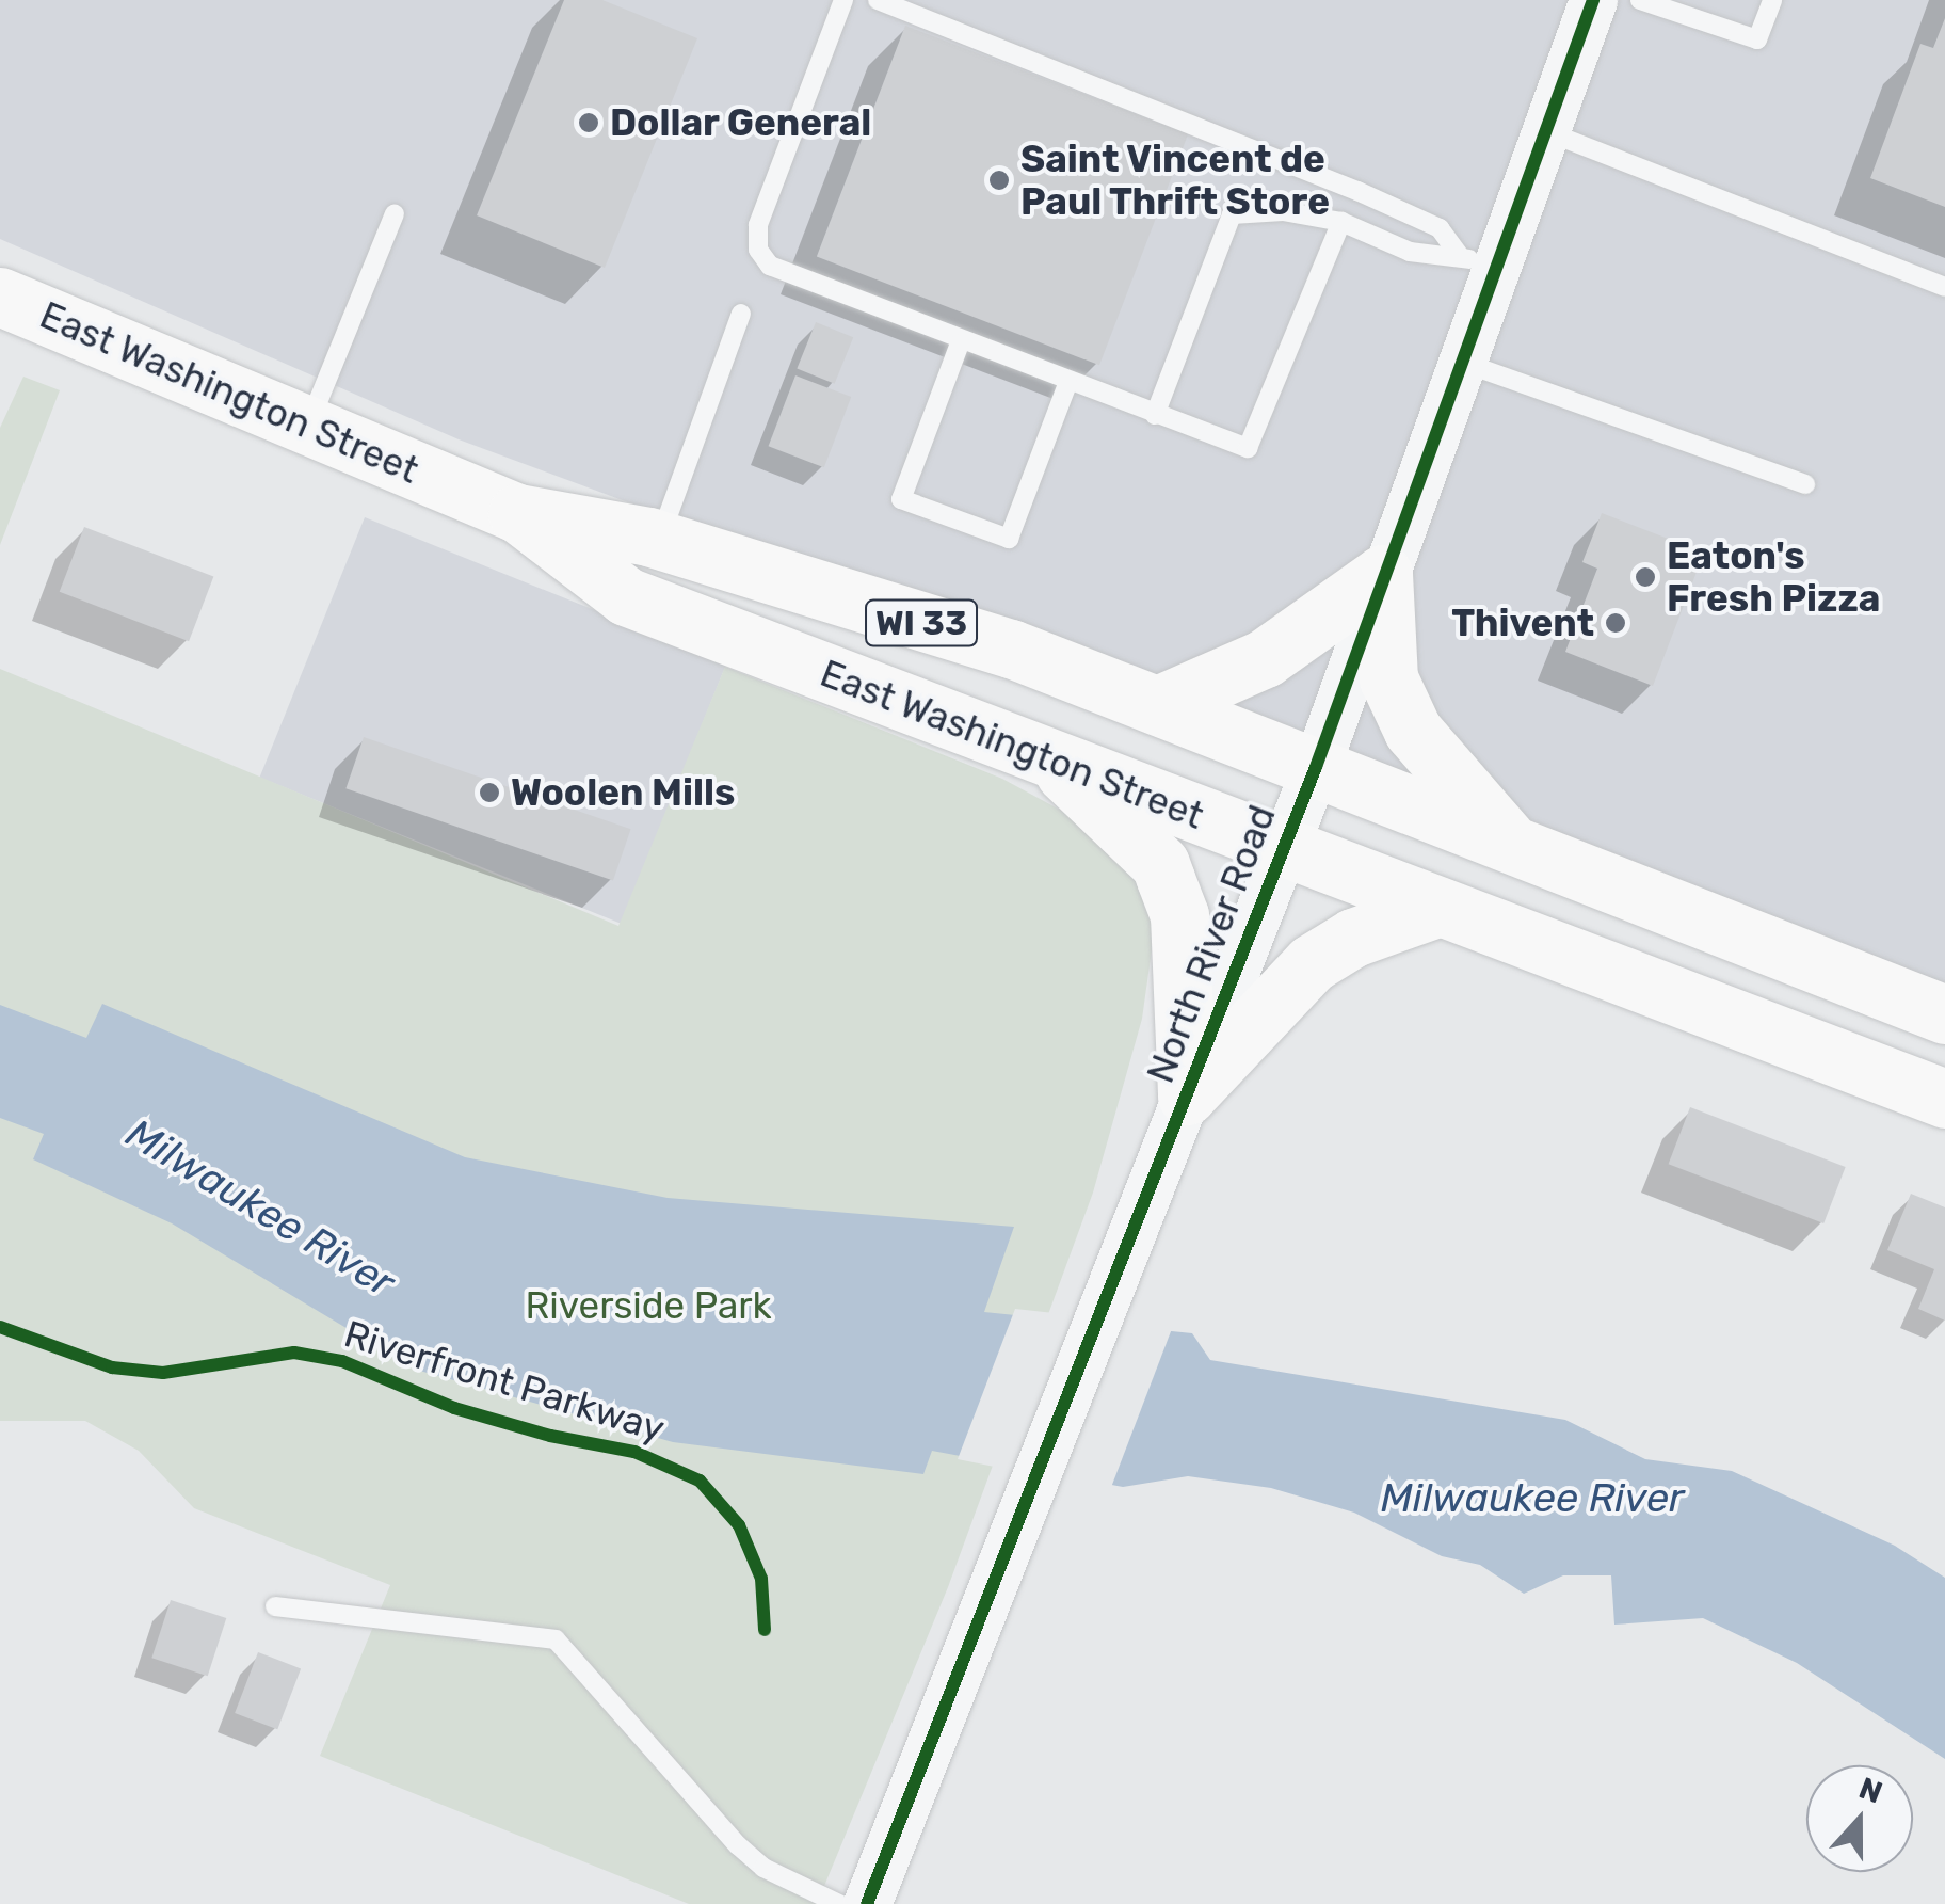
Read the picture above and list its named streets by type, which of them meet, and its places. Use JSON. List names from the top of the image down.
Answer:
{
  "streets": {
    "main road": ["East Washington Street", "WI 33"],
    "street": ["North River Road"],
    "cycle path": ["Riverfront Parkway"]
  },
  "crossings": [
    ["East Washington Street", "North River Road"]
  ],
  "water": ["Milwaukee River"],
  "parks": ["Riverside Park"],
  "places": [
    "Dollar General",
    "Saint Vincent de Paul Thrift Store",
    "Eaton's Fresh Pizza",
    "Thivent",
    "Woolen Mills"
  ],
  "north": "top"
}
